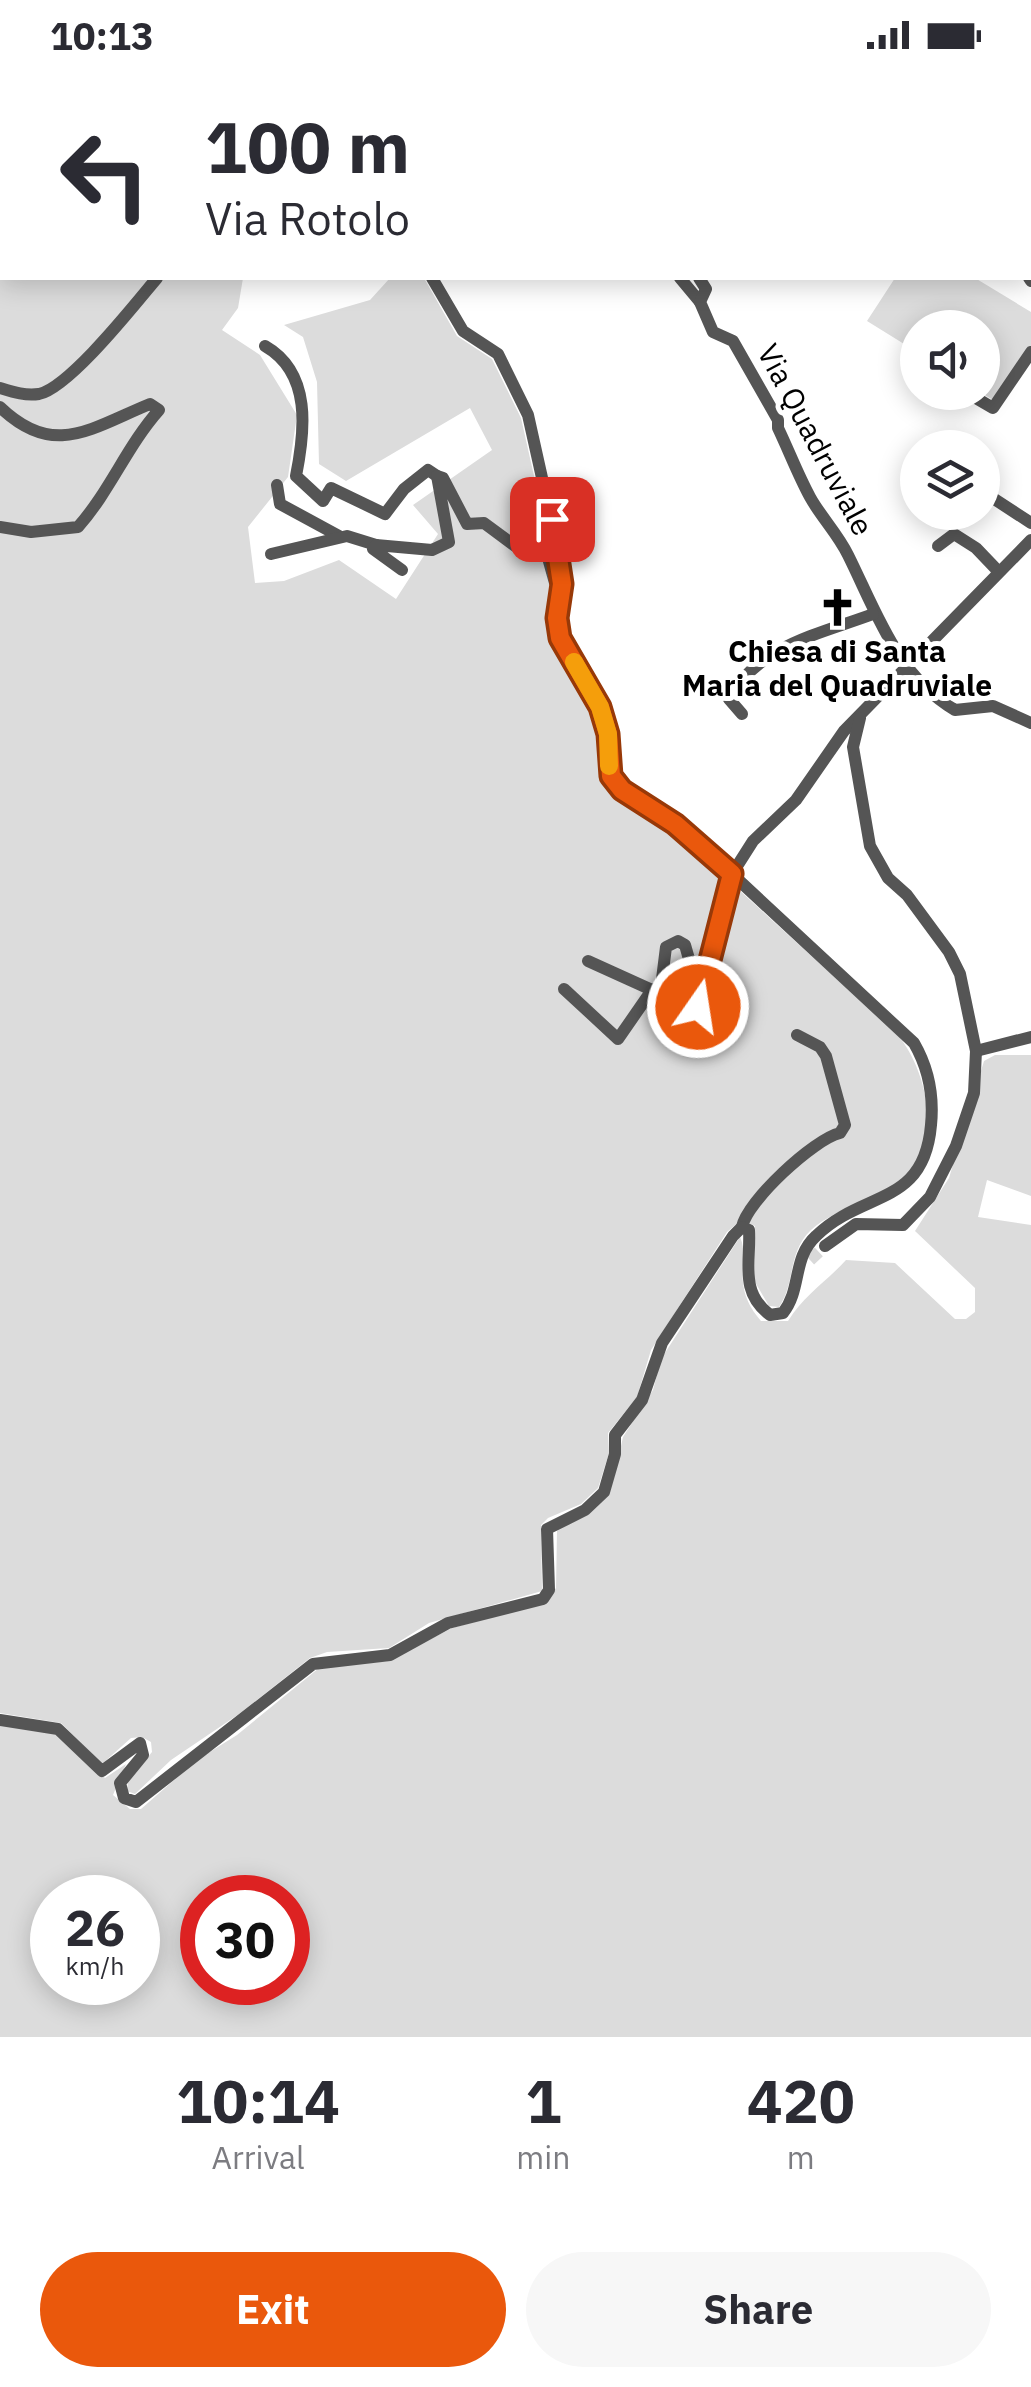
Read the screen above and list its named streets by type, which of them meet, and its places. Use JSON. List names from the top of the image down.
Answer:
{
  "streets": {
    "street": ["Via Quadruviale"]
  },
  "places": {
    "church": ["Chiesa di Santa Maria del Quadruviale"]
  },
  "page": {
    "status": "10:13",
    "turn": ["100 m", "Via Rotolo"],
    "speed": "26 km/h",
    "limit": "30",
    "eta": [
      "10:14",
      "Arrival",
      "1",
      "min",
      "420",
      "m"
    ],
    "buttons": ["Exit", "Share"]
  }
}
